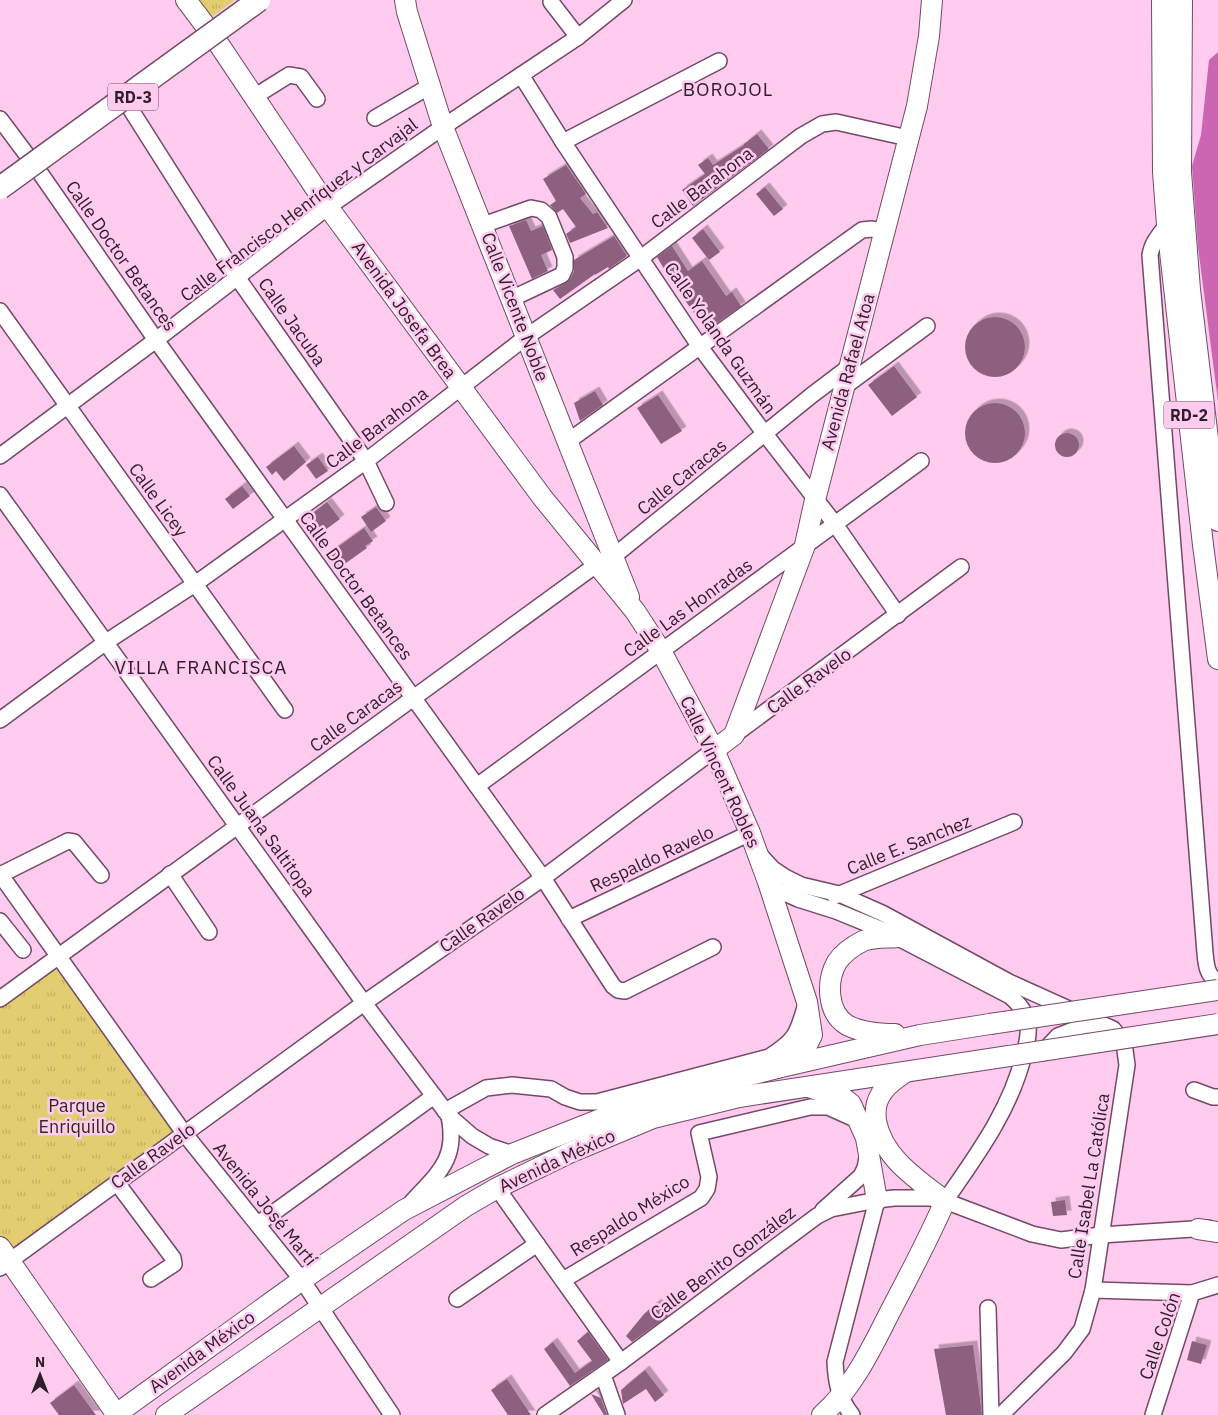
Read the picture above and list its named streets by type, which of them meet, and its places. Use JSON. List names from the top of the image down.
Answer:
{
  "streets": {
    "highway": ["RD-3"],
    "main road": [
      "Calle Vicente Noble",
      "Avenida Josefa Brea",
      "Avenida Rafael Atoa",
      "RD-2",
      "Calle Ravelo",
      "Calle Vincent Robles",
      "Avenida México"
    ],
    "street": [
      "Calle Barahona",
      "Calle Francisco Henríquez y Carvajal",
      "Calle Doctor Betances",
      "Calle Jacuba",
      "Calle Yolanda Guzmán",
      "Calle Caracas",
      "Calle Licey",
      "Calle Las Honradas",
      "Calle Juana Saltitopa",
      "Calle E. Sanchez",
      "Respaldo Ravelo",
      "Calle Isabel La Católica",
      "Avenida José Martí",
      "Respaldo México",
      "Calle Benito González",
      "Calle Colón"
    ]
  },
  "crossings": [
    ["RD-3", "Calle Doctor Betances"],
    ["RD-3", "Avenida Josefa Brea"],
    ["RD-3", "Calle Jacuba"],
    ["Calle Barahona", "Calle Doctor Betances"],
    ["Calle Barahona", "Calle Vicente Noble"],
    ["Calle Barahona", "Avenida Josefa Brea"],
    ["Calle Barahona", "Calle Jacuba"],
    ["Calle Barahona", "Calle Yolanda Guzmán"],
    ["Calle Barahona", "Avenida Rafael Atoa"],
    ["Calle Barahona", "Calle Licey"],
    ["Calle Barahona", "Calle Juana Saltitopa"],
    ["Calle Francisco Henríquez y Carvajal", "Calle Doctor Betances"],
    ["Calle Francisco Henríquez y Carvajal", "Calle Vicente Noble"],
    ["Calle Francisco Henríquez y Carvajal", "Avenida Josefa Brea"],
    ["Calle Francisco Henríquez y Carvajal", "Calle Jacuba"],
    ["Calle Francisco Henríquez y Carvajal", "Calle Yolanda Guzmán"],
    ["Calle Francisco Henríquez y Carvajal", "Calle Licey"],
    ["Calle Doctor Betances", "Calle Caracas"],
    ["Calle Doctor Betances", "Calle Las Honradas"],
    ["Calle Doctor Betances", "Calle Ravelo"],
    ["Calle Doctor Betances", "Respaldo Ravelo"],
    ["Calle Vicente Noble", "Avenida Josefa Brea"],
    ["Calle Vicente Noble", "Calle Caracas"],
    ["Calle Vicente Noble", "Calle Vincent Robles"],
    ["Avenida Josefa Brea", "Calle Caracas"],
    ["Avenida Josefa Brea", "Calle Vincent Robles"],
    ["Calle Yolanda Guzmán", "Avenida Rafael Atoa"],
    ["Calle Yolanda Guzmán", "Calle Caracas"],
    ["Calle Yolanda Guzmán", "Calle Las Honradas"],
    ["Calle Yolanda Guzmán", "Calle Ravelo"],
    ["Avenida Rafael Atoa", "Calle Caracas"],
    ["Avenida Rafael Atoa", "Calle Las Honradas"],
    ["Avenida Rafael Atoa", "Calle Ravelo"],
    ["Calle Caracas", "Calle Juana Saltitopa"],
    ["Calle Caracas", "Avenida José Martí"],
    ["Calle Las Honradas", "Calle Vincent Robles"],
    ["Calle Ravelo", "Calle Vincent Robles"],
    ["Calle Ravelo", "Calle Juana Saltitopa"],
    ["Calle Ravelo", "Avenida José Martí"],
    ["Calle Vincent Robles", "Calle E. Sanchez"],
    ["Calle Vincent Robles", "Respaldo Ravelo"],
    ["Calle Vincent Robles", "Avenida México"],
    ["Calle Vincent Robles", "Calle Isabel La Católica"],
    ["Calle Juana Saltitopa", "Avenida México"],
    ["Avenida México", "Avenida José Martí"],
    ["Calle Isabel La Católica", "Calle Benito González"]
  ],
  "districts": ["BOROJOL", "VILLA FRANCISCA"],
  "parks": ["Parque Enriquillo"],
  "north": "top"
}
